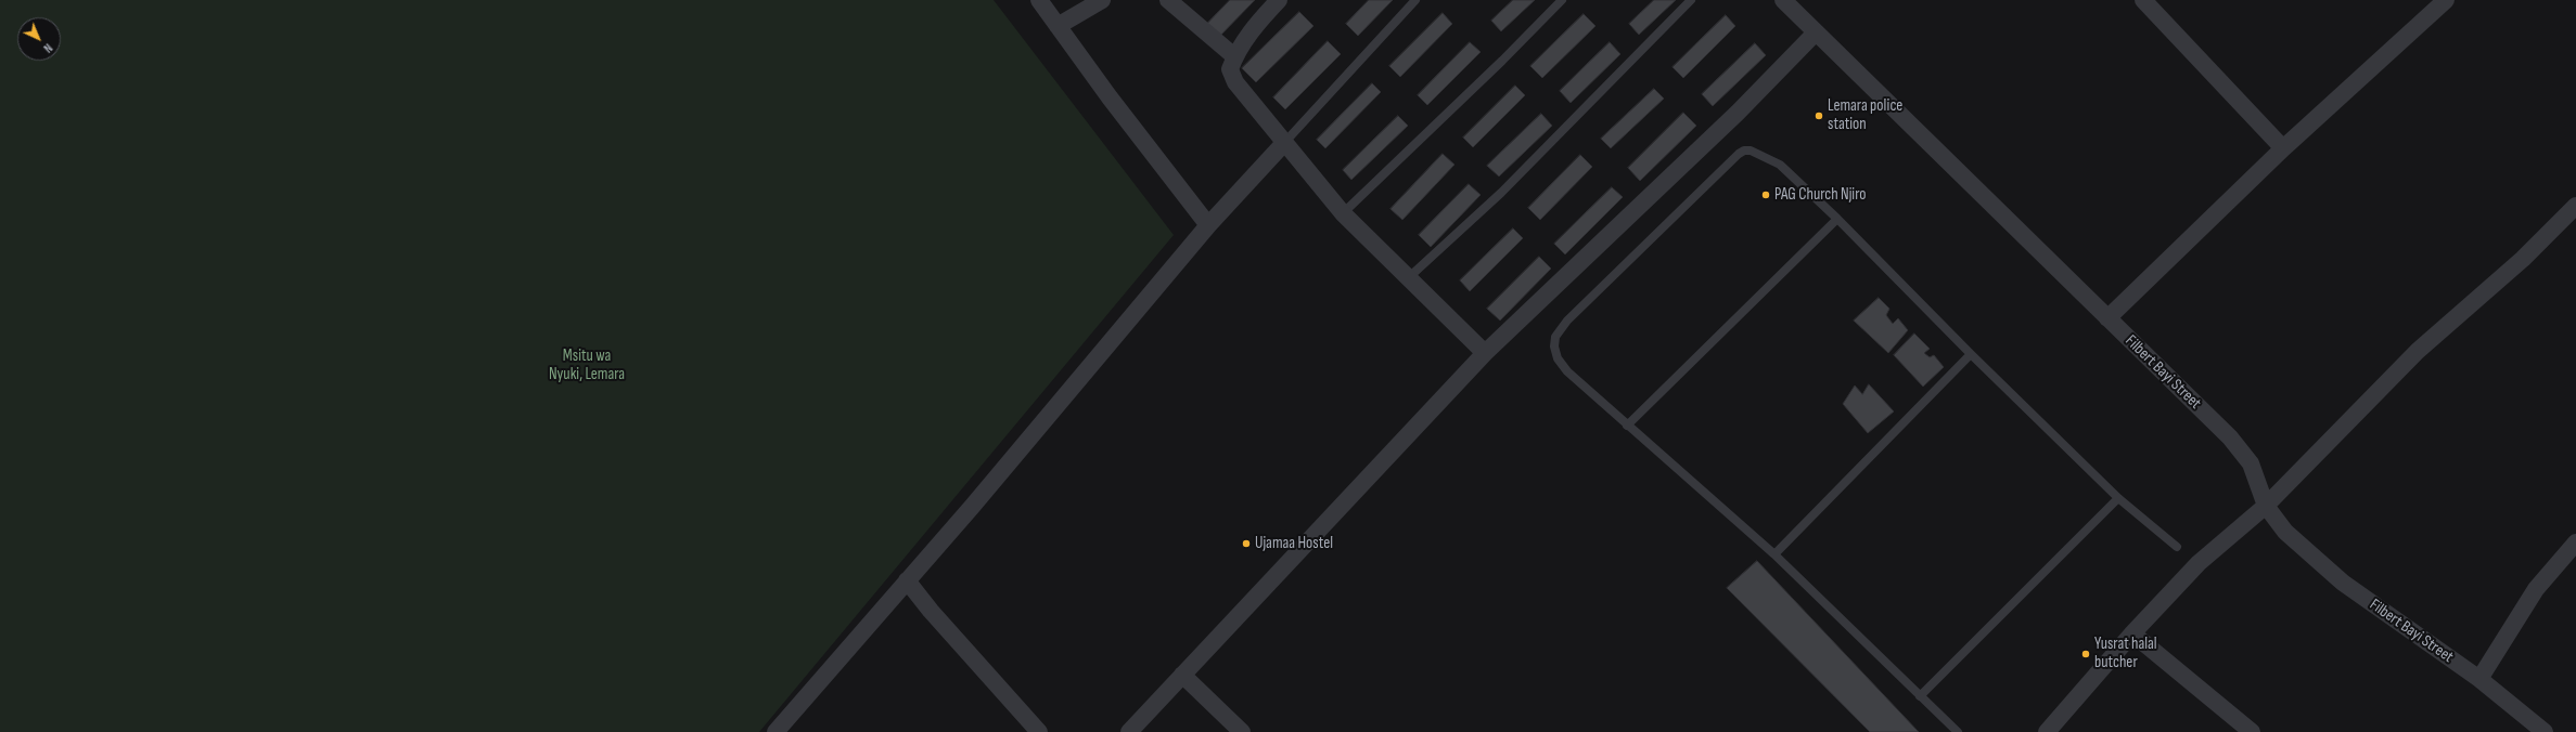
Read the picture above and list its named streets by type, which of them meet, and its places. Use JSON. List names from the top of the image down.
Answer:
{
  "streets": {
    "street": ["Filbert Bayi Street"]
  },
  "parks": ["Msitu wa Nyuki, Lemara"],
  "places": [
    "Lemara police station",
    "PAG Church Njiro",
    "Ujamaa Hostel",
    "Yusrat halal butcher"
  ],
  "north": "bottom right"
}
